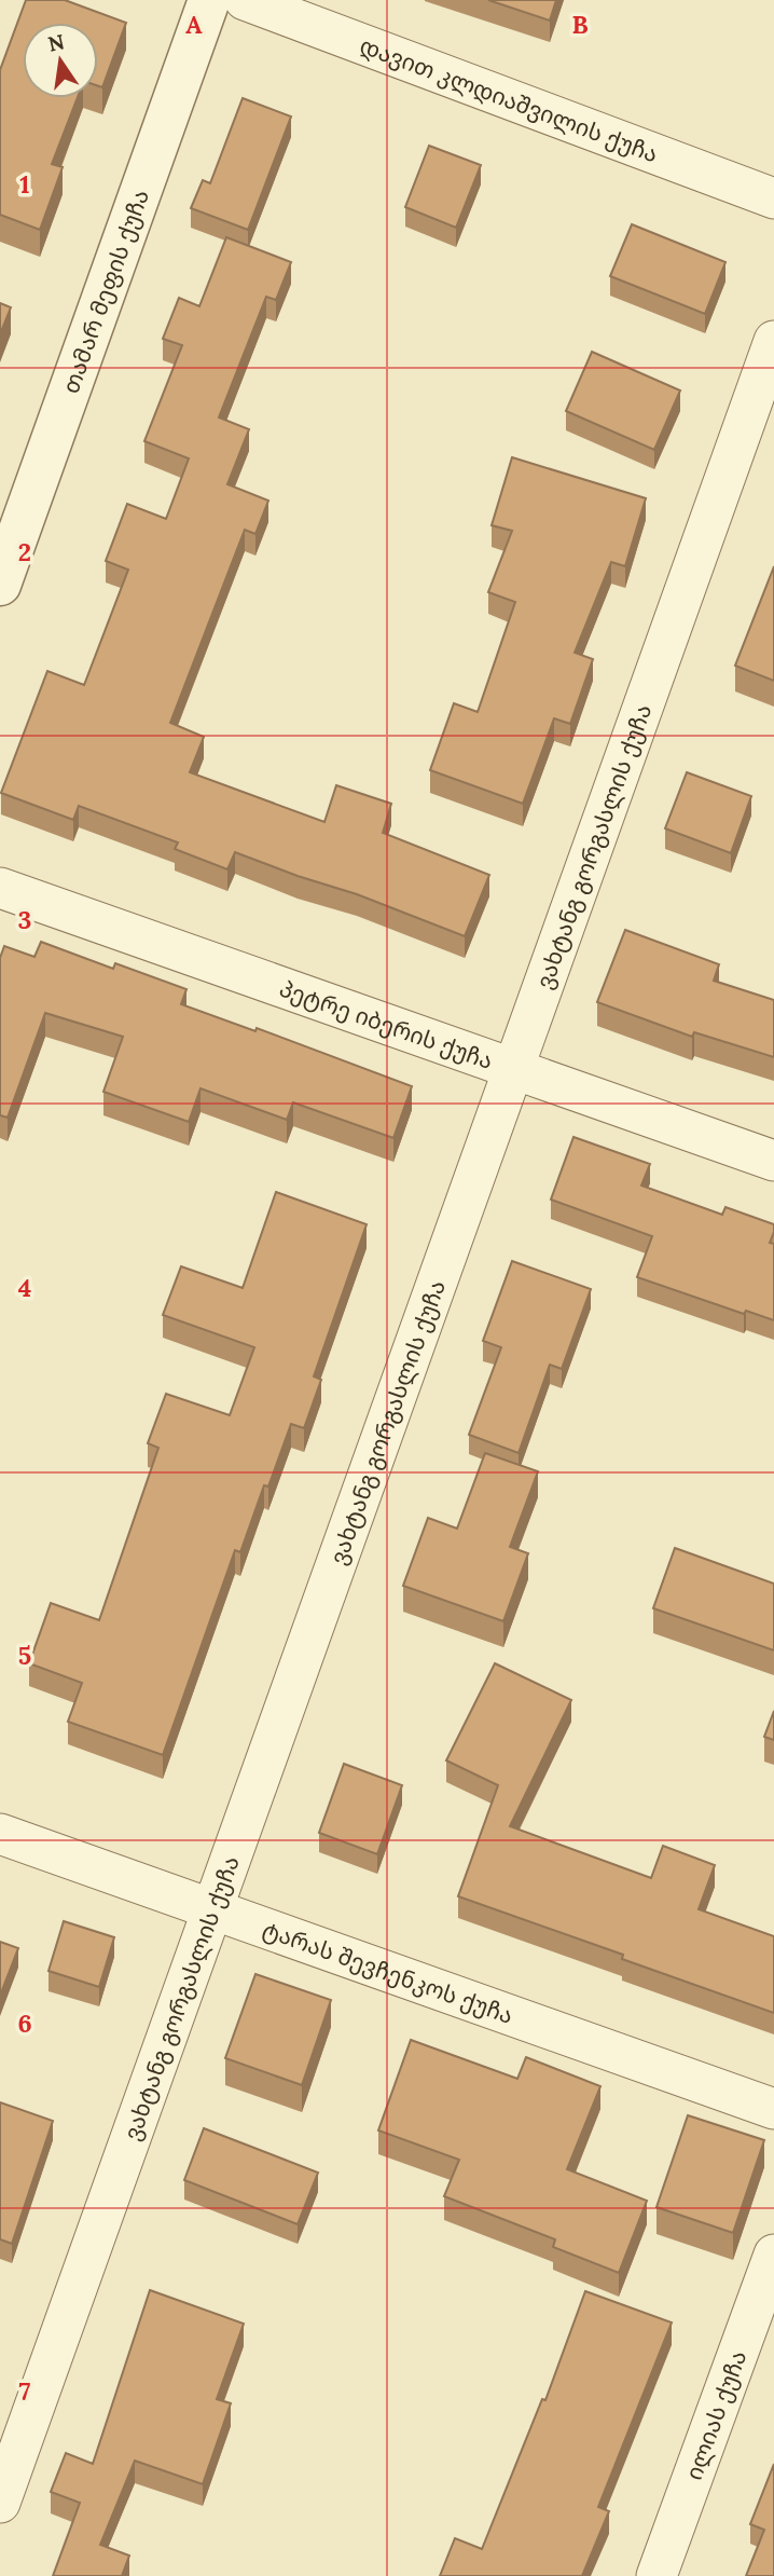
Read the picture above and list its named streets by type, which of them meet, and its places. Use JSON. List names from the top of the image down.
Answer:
{
  "streets": {
    "street": [
      "დავით კლდიაშვილის ქუჩა",
      "თამარ მეფის ქუჩა",
      "ვახტანგ გორგასლის ქუჩა",
      "პეტრე იბერის ქუჩა",
      "ტარას შევჩენკოს ქუჩა",
      "ილიას ქუჩა"
    ]
  },
  "crossings": [
    ["ვახტანგ გორგასლის ქუჩა", "პეტრე იბერის ქუჩა"],
    ["ვახტანგ გორგასლის ქუჩა", "ტარას შევჩენკოს ქუჩა"]
  ],
  "north": "top",
  "grid": {
    "columns": ["A", "B"],
    "rows": [
      "1",
      "2",
      "3",
      "4",
      "5",
      "6",
      "7"
    ]
  }
}
